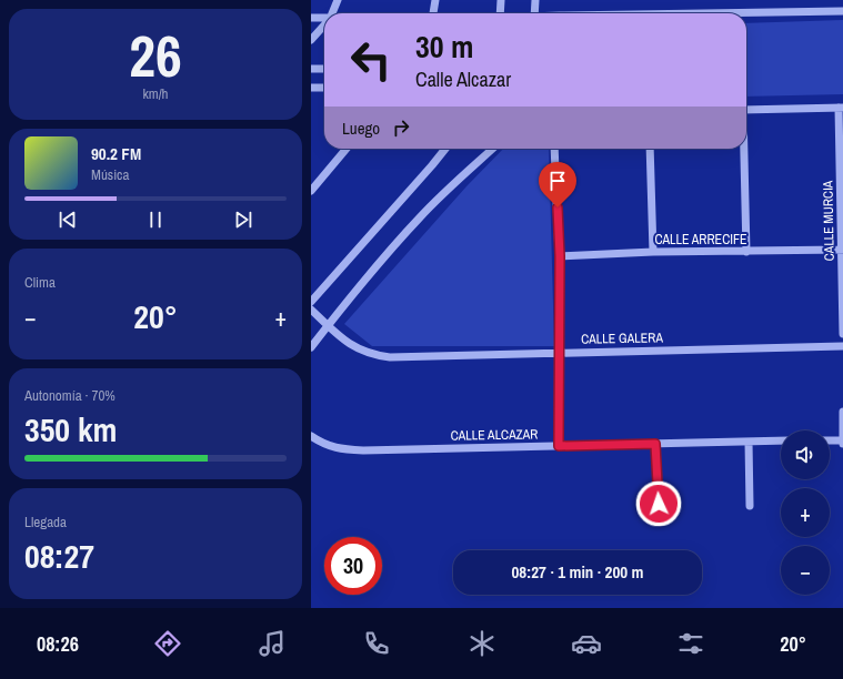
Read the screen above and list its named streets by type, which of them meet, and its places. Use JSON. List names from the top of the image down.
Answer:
{
  "streets": {
    "street": [
      "CALLE MURCIA",
      "CALLE ARRECIFE",
      "CALLE GALERA",
      "CALLE ALCAZAR"
    ]
  },
  "crossings": [
    ["CALLE MURCIA", "CALLE ARRECIFE"]
  ],
  "page": {
    "tile": [
      ["26", "km/h"],
      "Clima",
      ["Autonomía · 70%", "350 km"],
      ["Llegada", "08:27"]
    ],
    "turn": ["30 m", "Calle Alcazar"],
    "then": "Luego",
    "song": ["90.2 FM", "Música"],
    "heat": ["−", "20°", "+"],
    "map_buttons": ["+", "−"],
    "limit": "30",
    "trip": "08:27 · 1 min · 200 m",
    "tabs": ["08:26", "20°"]
  }
}
